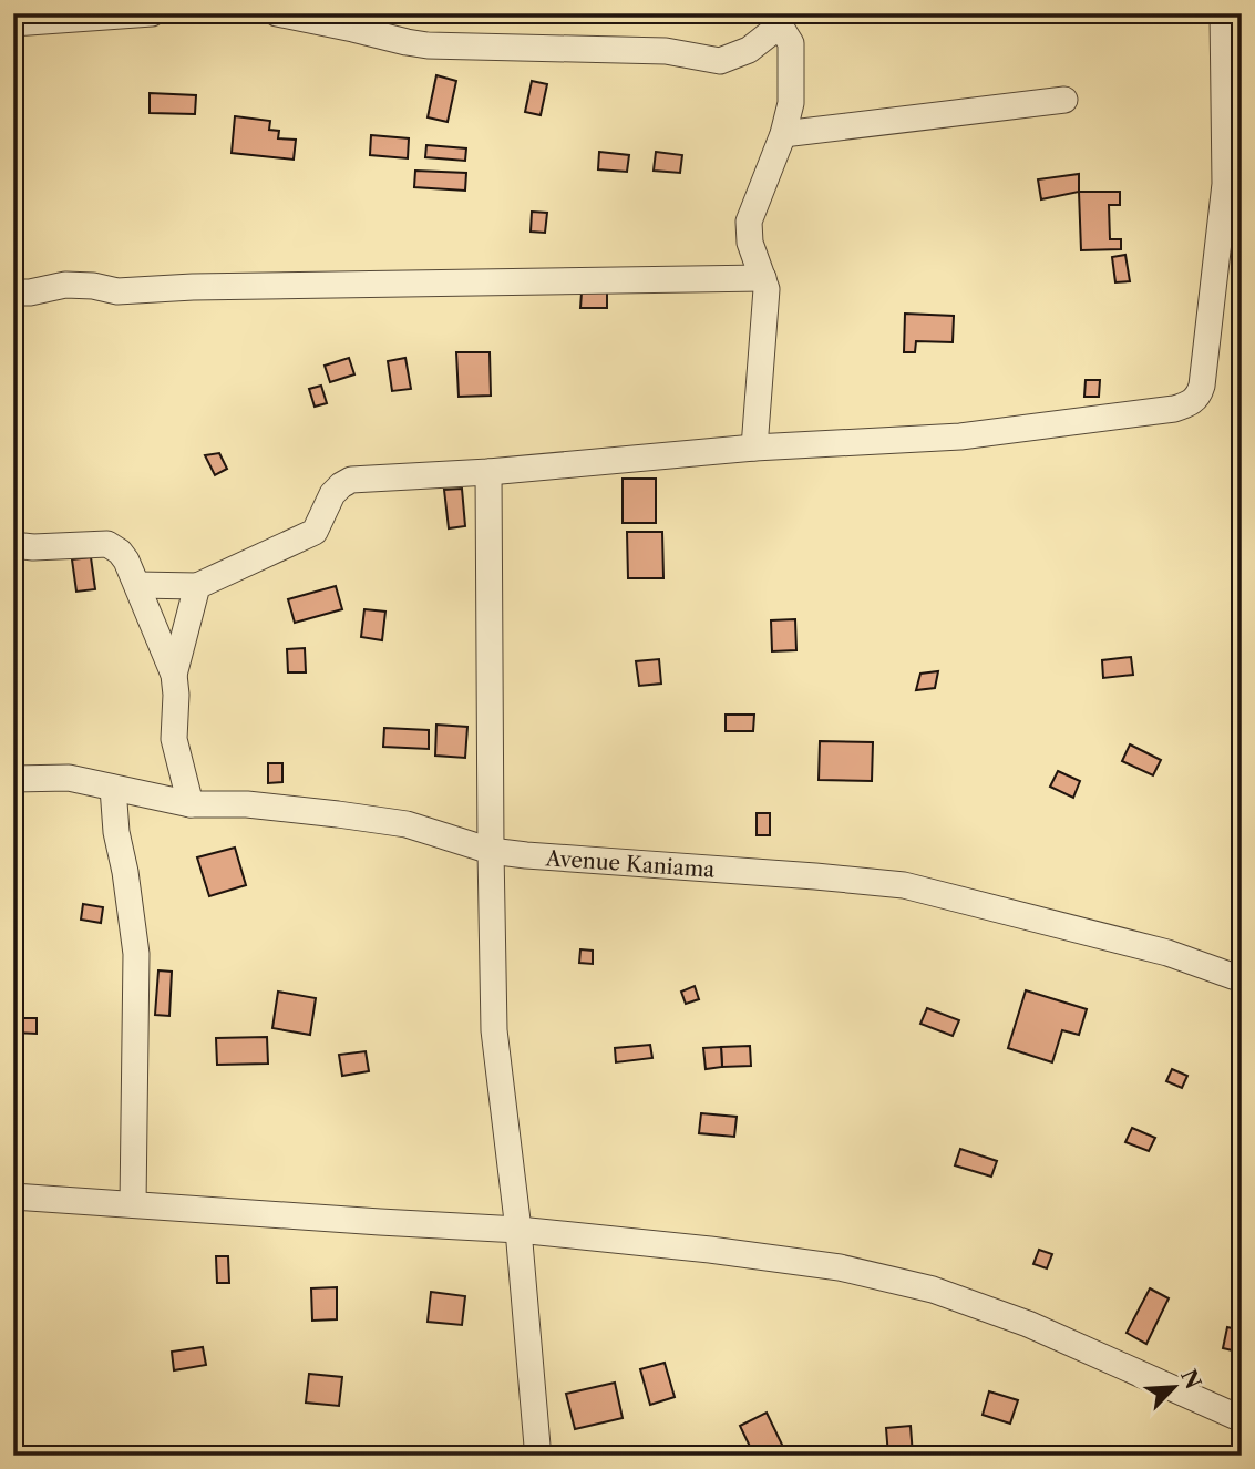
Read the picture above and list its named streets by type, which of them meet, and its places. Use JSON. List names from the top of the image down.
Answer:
{
  "streets": {
    "street": ["Avenue Kaniama"]
  },
  "north": "top right"
}
